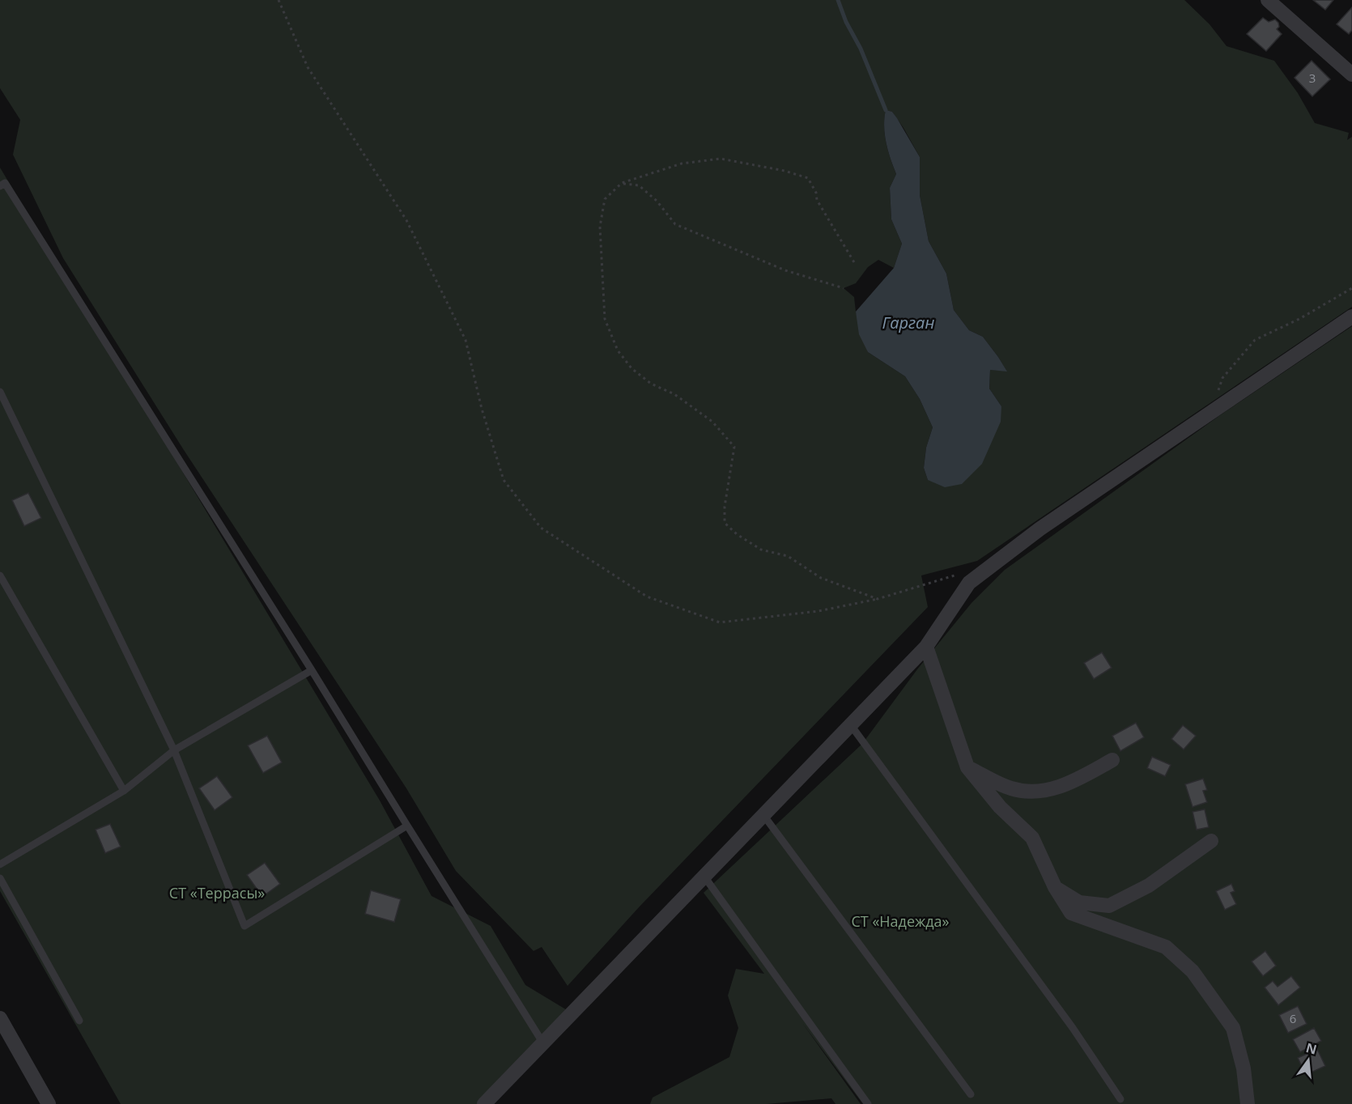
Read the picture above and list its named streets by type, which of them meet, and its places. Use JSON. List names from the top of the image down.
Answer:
{
  "water": ["Гарган"],
  "parks": ["СТ «Террасы»", "СТ «Надежда»"],
  "house_numbers": ["3", "6"],
  "north": "top"
}
